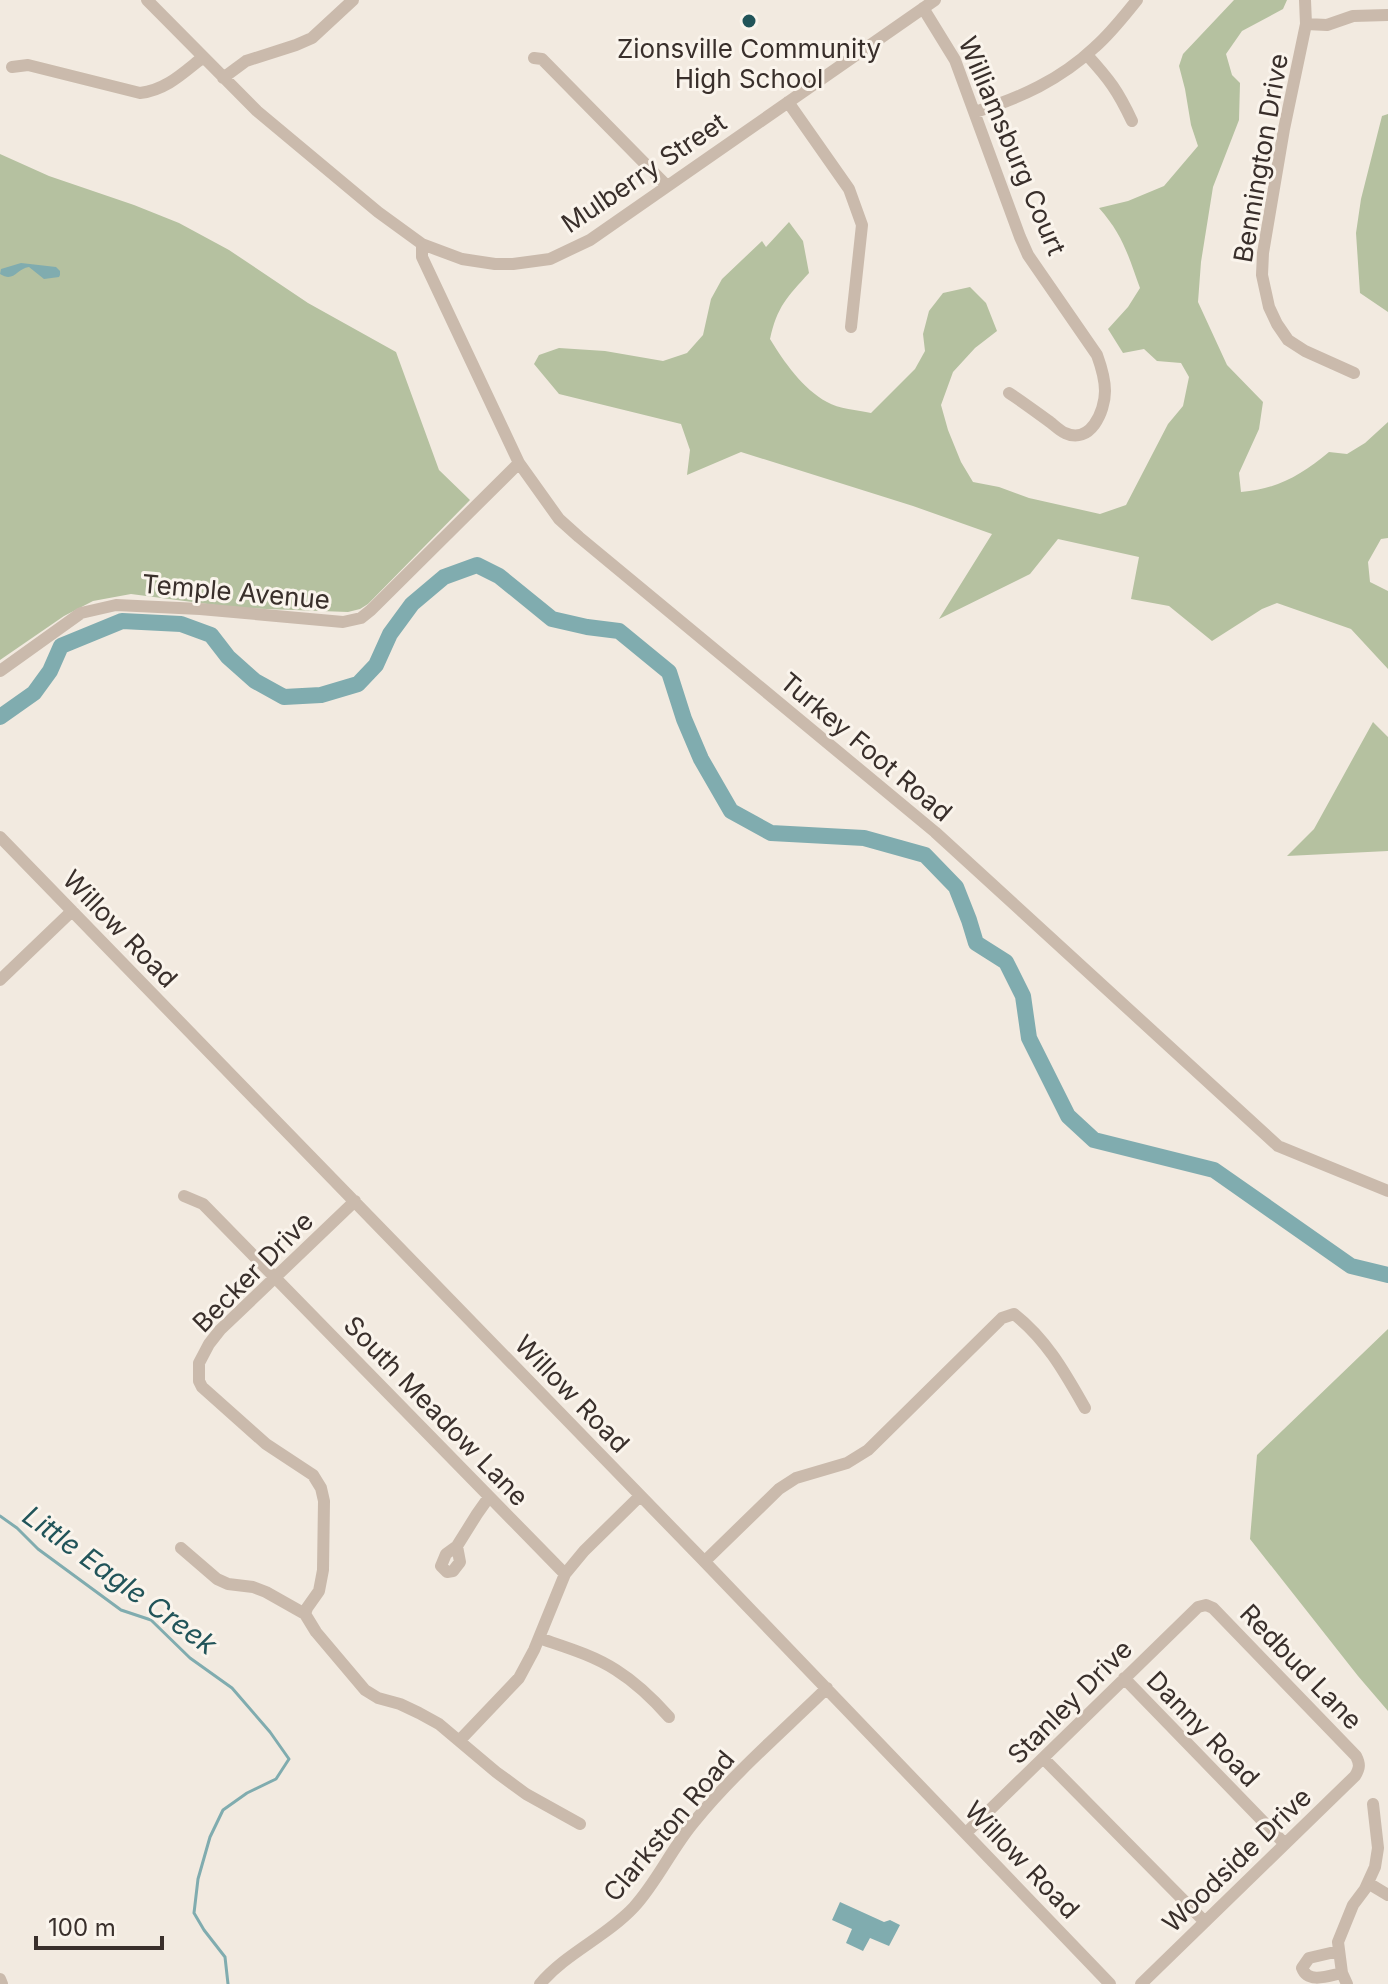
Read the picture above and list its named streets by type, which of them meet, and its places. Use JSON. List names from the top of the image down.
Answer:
{
  "streets": {
    "street": [
      "Williamsburg Court",
      "Bennington Drive",
      "Mulberry Street",
      "Temple Avenue",
      "Turkey Foot Road",
      "Willow Road",
      "Becker Drive",
      "South Meadow Lane",
      "Redbud Lane",
      "Stanley Drive",
      "Danny Road",
      "Clarkston Road",
      "Woodside Drive"
    ]
  },
  "crossings": [
    ["Williamsburg Court", "Mulberry Street"],
    ["Mulberry Street", "Turkey Foot Road"],
    ["Temple Avenue", "Turkey Foot Road"],
    ["Willow Road", "Becker Drive"],
    ["Willow Road", "Stanley Drive"],
    ["Willow Road", "Clarkston Road"],
    ["Becker Drive", "South Meadow Lane"],
    ["Redbud Lane", "Stanley Drive"],
    ["Redbud Lane", "Woodside Drive"],
    ["Stanley Drive", "Danny Road"],
    ["Danny Road", "Woodside Drive"]
  ],
  "water": ["Little Eagle Creek"],
  "places": ["Zionsville Community High School"],
  "scale_bar": "100 m"
}
